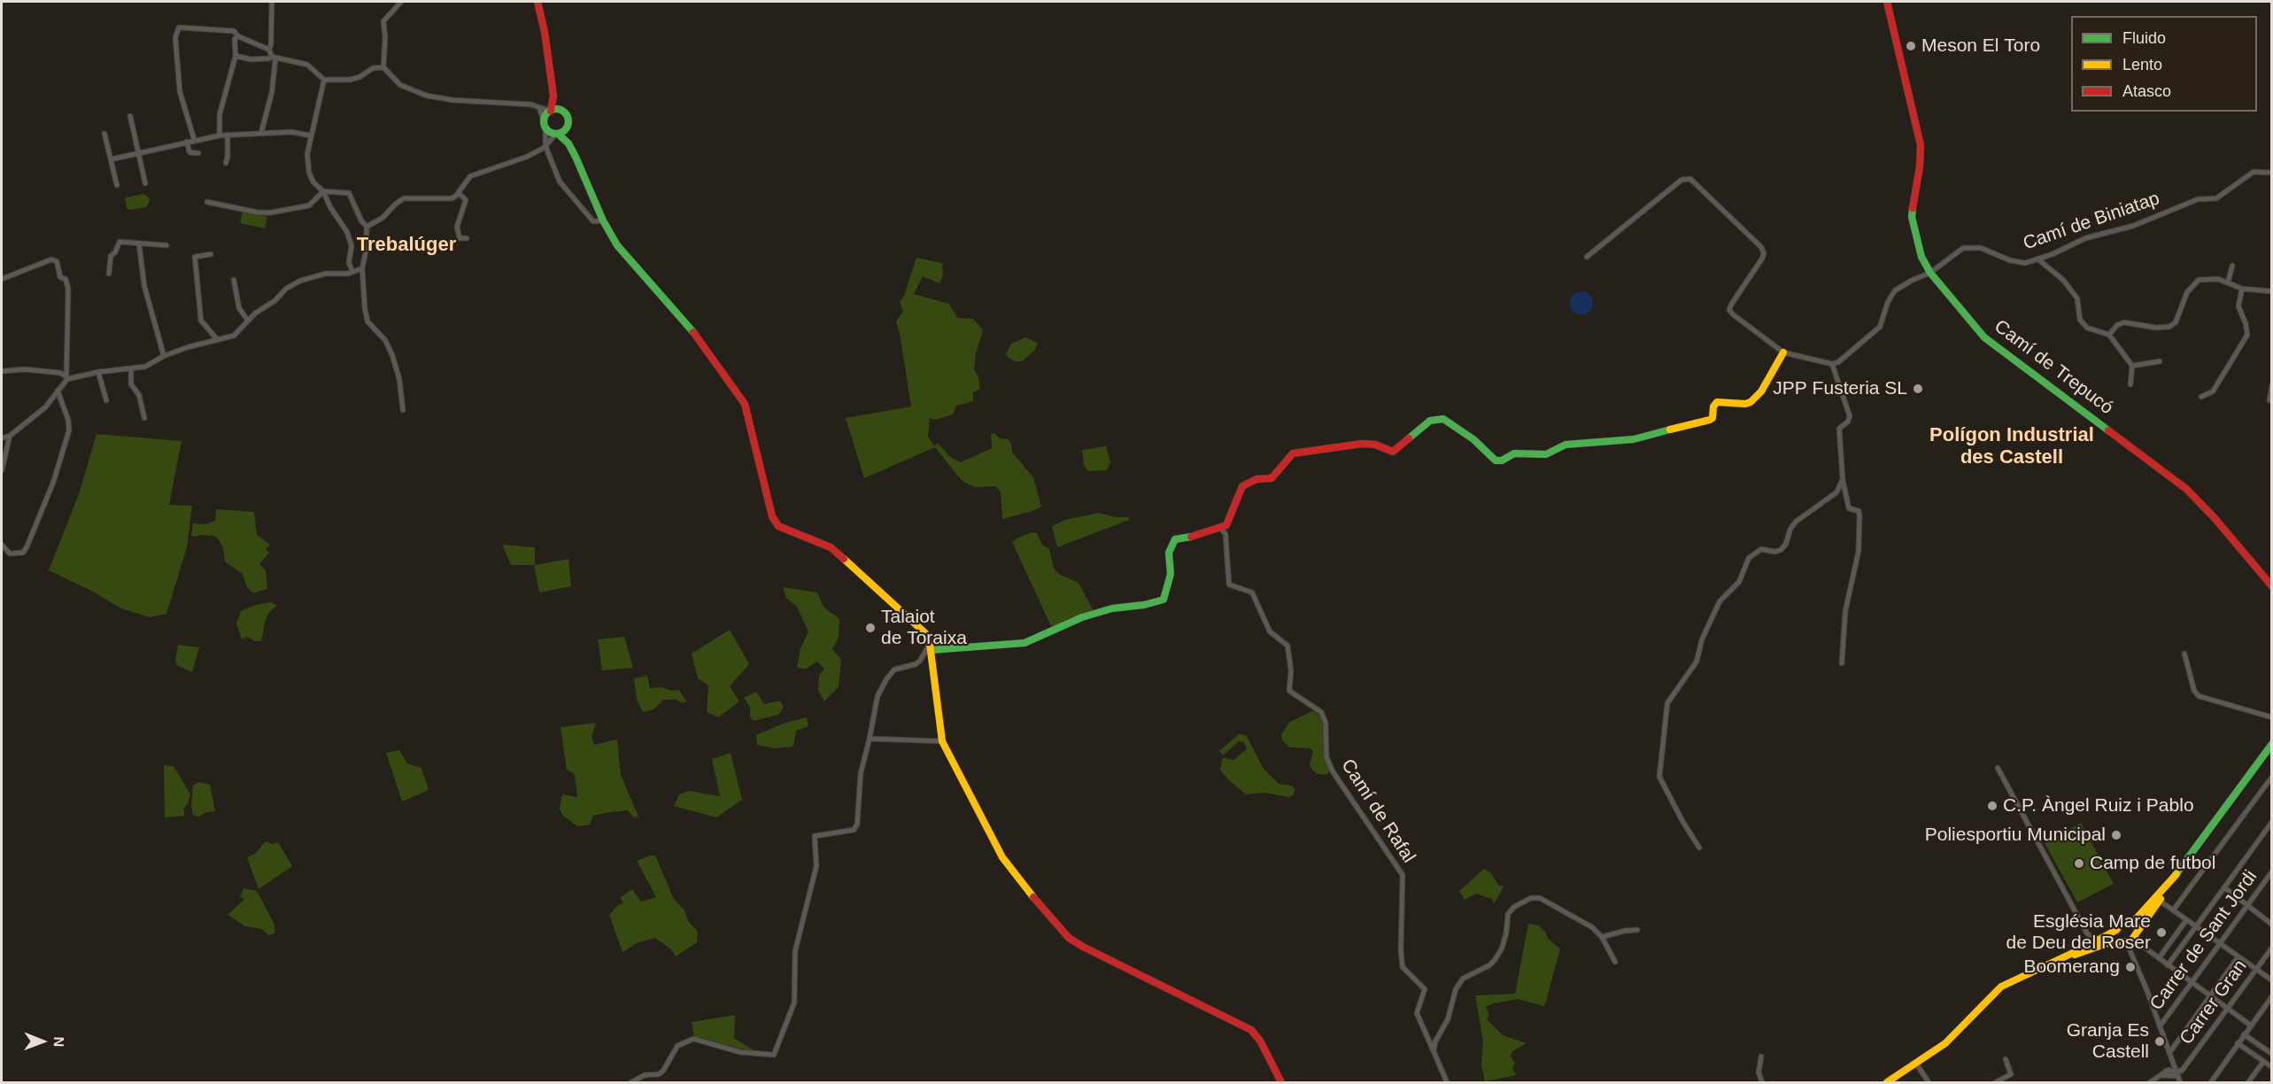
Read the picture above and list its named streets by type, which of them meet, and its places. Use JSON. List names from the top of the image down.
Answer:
{
  "streets": {
    "main road": ["Camí de Trepucó"],
    "street": [
      "Camí de Biniatap",
      "Camí de Rafal",
      "Carrer de Sant Jordi",
      "Carrer Gran"
    ]
  },
  "crossings": [
    ["Camí de Biniatap", "Camí de Trepucó"]
  ],
  "districts": ["Trebalúger", "Polígon Industrial des Castell"],
  "places": [
    "Meson El Toro",
    "JPP Fusteria SL",
    "Talaiot de Toraixa",
    "C.P. Àngel Ruiz i Pablo",
    "Poliesportiu Municipal",
    "Camp de futbol",
    "Església Mare de Deu del Roser",
    "Boomerang",
    "Granja Es Castell"
  ],
  "legend": ["Fluido", "Lento", "Atasco"],
  "north": "right"
}
